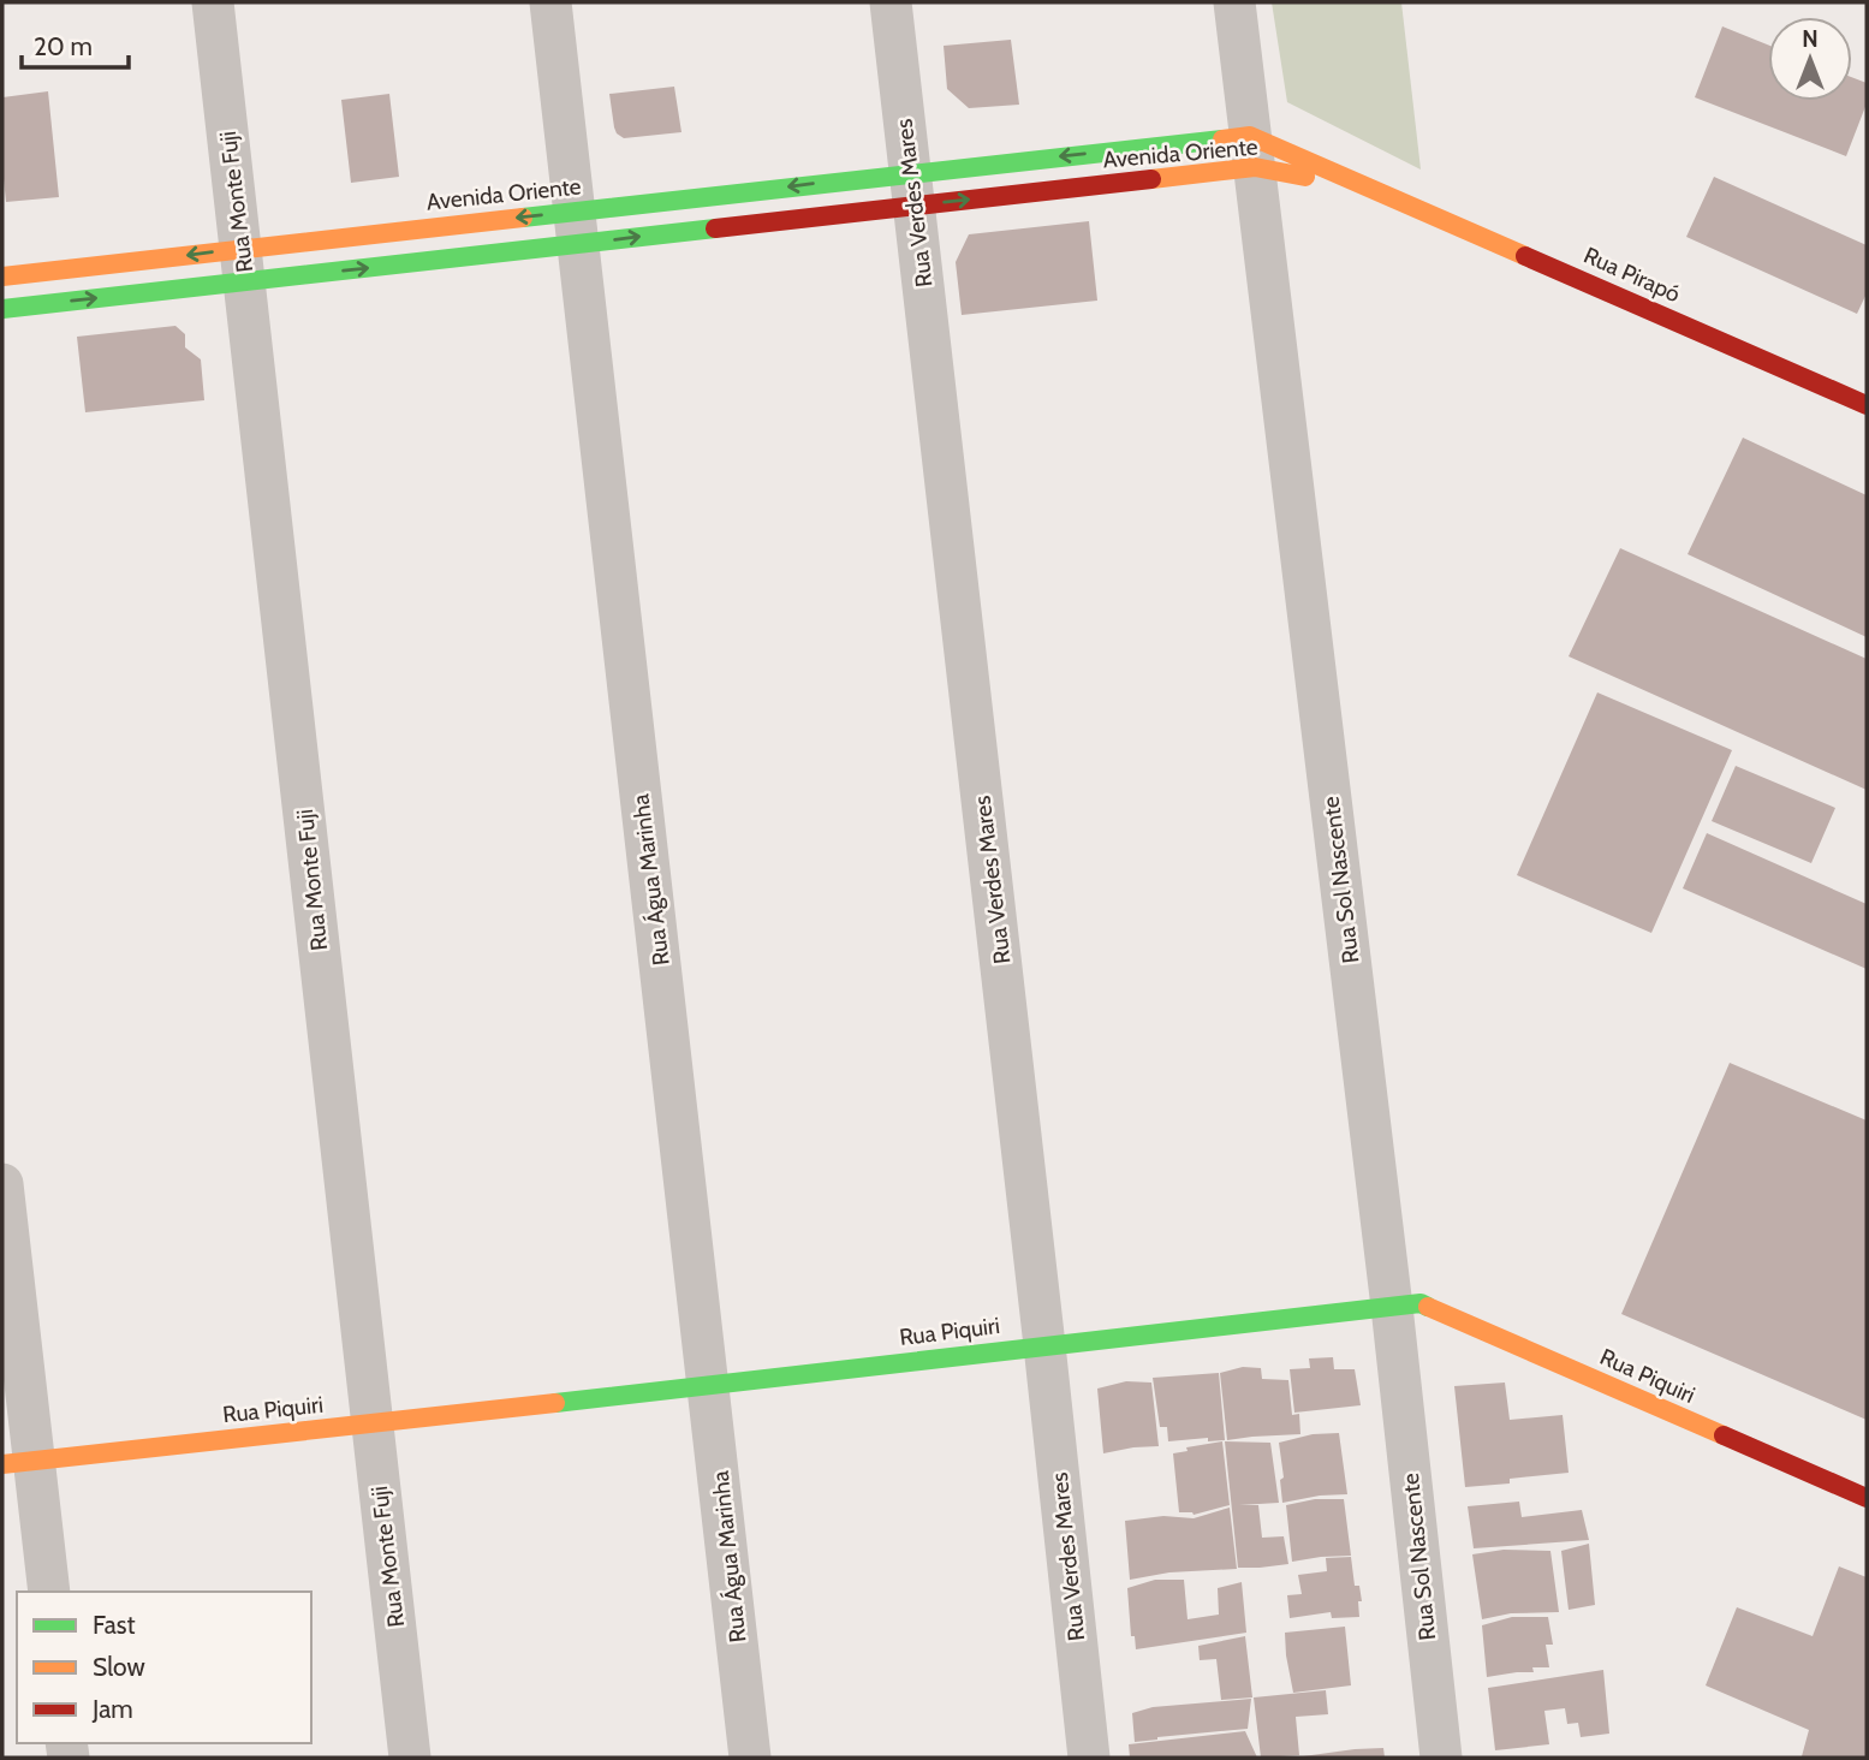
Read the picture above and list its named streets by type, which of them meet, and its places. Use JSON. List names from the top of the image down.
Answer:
{
  "streets": {
    "street": [
      "Avenida Oriente",
      "Rua Monte Fuji",
      "Rua Verdes Mares",
      "Rua Pirapó",
      "Rua Água Marinha",
      "Rua Sol Nascente",
      "Rua Piquiri"
    ]
  },
  "crossings": [
    ["Avenida Oriente", "Rua Monte Fuji"],
    ["Avenida Oriente", "Rua Verdes Mares"],
    ["Avenida Oriente", "Rua Pirapó"],
    ["Avenida Oriente", "Rua Água Marinha"],
    ["Avenida Oriente", "Rua Sol Nascente"],
    ["Rua Monte Fuji", "Rua Piquiri"],
    ["Rua Verdes Mares", "Rua Piquiri"],
    ["Rua Água Marinha", "Rua Piquiri"],
    ["Rua Sol Nascente", "Rua Piquiri"]
  ],
  "legend": ["Fast", "Slow", "Jam"],
  "scale_bar": "20 m",
  "north": "top"
}
